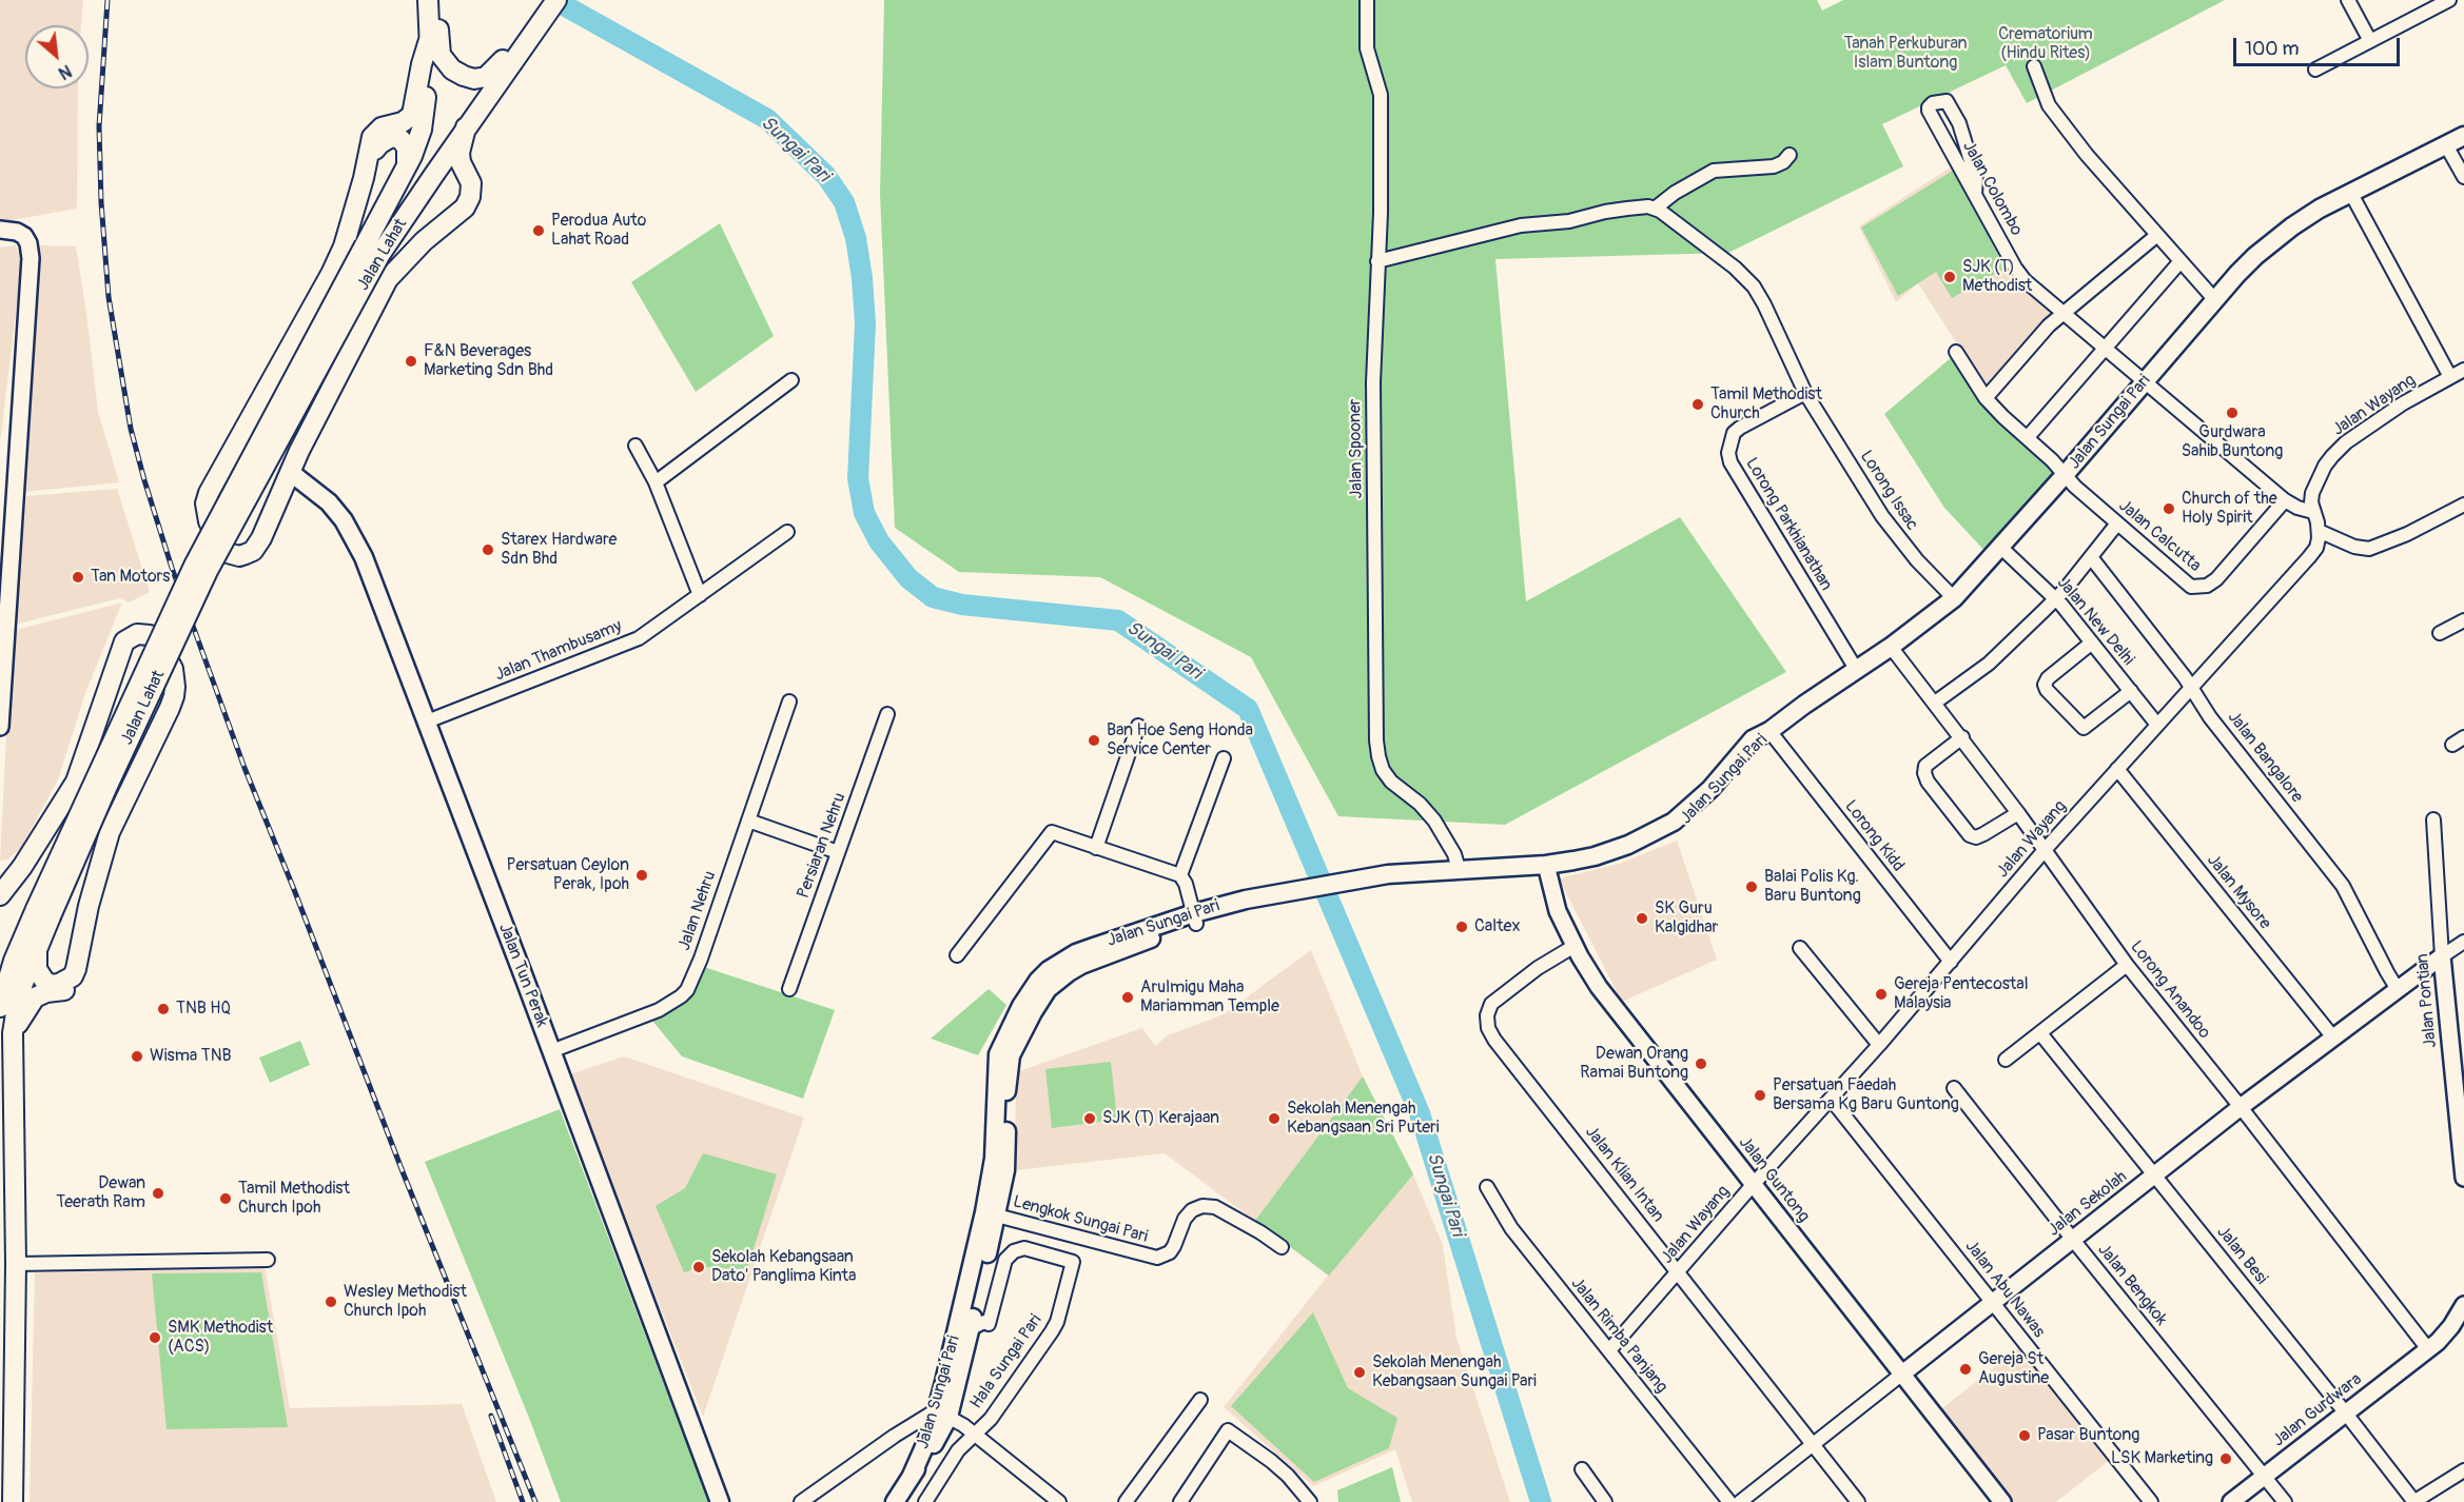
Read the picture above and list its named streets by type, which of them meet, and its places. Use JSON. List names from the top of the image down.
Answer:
{
  "streets": {
    "main road": ["Jalan Lahat", "Jalan Sungai Pari", "Jalan Tun Perak"],
    "street": [
      "Jalan Colombo",
      "Jalan Wayang",
      "Jalan Spooner",
      "Lorong Issac",
      "Lorong Parkhianathan",
      "Jalan Calcutta",
      "Jalan New Delhi",
      "Jalan Thambusamy",
      "Jalan Bangalore",
      "Lorong Kidd",
      "Persiaran Nehru",
      "Jalan Mysore",
      "Jalan Nehru",
      "Lorong Anandoo",
      "Jalan Pontian",
      "Jalan Klian Intan",
      "Jalan Guntong",
      "Jalan Sekolah",
      "Lengkok Sungai Pari",
      "Jalan Besi",
      "Jalan Bengkok",
      "Jalan Abu Nawas",
      "Jalan Rimba Panjang",
      "Hala Sungai Pari",
      "Jalan Gurdwara"
    ]
  },
  "crossings": [
    ["Jalan Colombo", "Jalan Wayang"],
    ["Jalan Colombo", "Jalan Sungai Pari"],
    ["Jalan Colombo", "Jalan Calcutta"],
    ["Jalan Wayang", "Jalan New Delhi"],
    ["Jalan Wayang", "Jalan Bangalore"],
    ["Jalan Wayang", "Lorong Kidd"],
    ["Jalan Wayang", "Jalan Mysore"],
    ["Jalan Wayang", "Lorong Anandoo"],
    ["Jalan Wayang", "Jalan Klian Intan"],
    ["Jalan Wayang", "Jalan Guntong"],
    ["Jalan Wayang", "Jalan Abu Nawas"],
    ["Jalan Wayang", "Jalan Rimba Panjang"],
    ["Jalan Sungai Pari", "Jalan Spooner"],
    ["Jalan Sungai Pari", "Lorong Issac"],
    ["Jalan Sungai Pari", "Lorong Parkhianathan"],
    ["Jalan Sungai Pari", "Jalan Calcutta"],
    ["Jalan Sungai Pari", "Jalan New Delhi"],
    ["Jalan Sungai Pari", "Lorong Kidd"],
    ["Jalan Sungai Pari", "Lorong Anandoo"],
    ["Jalan Sungai Pari", "Jalan Guntong"],
    ["Jalan Sungai Pari", "Lengkok Sungai Pari"],
    ["Lorong Issac", "Lorong Parkhianathan"],
    ["Jalan Thambusamy", "Jalan Tun Perak"],
    ["Jalan Bangalore", "Jalan Sekolah"],
    ["Jalan Mysore", "Jalan Sekolah"],
    ["Jalan Nehru", "Jalan Tun Perak"],
    ["Lorong Anandoo", "Jalan Sekolah"],
    ["Lorong Anandoo", "Jalan Gurdwara"],
    ["Jalan Pontian", "Jalan Sekolah"],
    ["Jalan Klian Intan", "Jalan Guntong"],
    ["Jalan Klian Intan", "Jalan Sekolah"],
    ["Jalan Guntong", "Jalan Sekolah"],
    ["Jalan Sekolah", "Jalan Besi"],
    ["Jalan Sekolah", "Jalan Bengkok"],
    ["Jalan Sekolah", "Jalan Abu Nawas"],
    ["Jalan Besi", "Jalan Gurdwara"],
    ["Jalan Bengkok", "Jalan Gurdwara"]
  ],
  "water": ["Sungai Pari"],
  "parks": ["Crematorium (Hindu Rites)", "Tanah Perkuburan Islam Buntong"],
  "places": [
    "Perodua Auto Lahat Road",
    "SJK (T) Methodist",
    "F&N Beverages Marketing Sdn Bhd",
    "Tamil Methodist Church",
    "Gurdwara Sahib Buntong",
    "Church of the Holy Spirit",
    "Starex Hardware Sdn Bhd",
    "Tan Motors",
    "Ban Hoe Seng Honda Service Center",
    "Persatuan Ceylon Perak, Ipoh",
    "Balai Polis Kg. Baru Buntong",
    "SK Guru Kalgidhar",
    "Caltex",
    "Gereja Pentecostal Malaysia",
    "Arulmigu Maha Mariamman Temple",
    "TNB HQ",
    "Wisma TNB",
    "Dewan Orang Ramai Buntong",
    "Persatuan Faedah Bersama Kg Baru Guntong",
    "SJK (T) Kerajaan",
    "Sekolah Menengah Kebangsaan Sri Puteri",
    "Dewan Teerath Ram",
    "Tamil Methodist Church Ipoh",
    "Sekolah Kebangsaan Dato' Panglima Kinta",
    "Wesley Methodist Church Ipoh",
    "SMK Methodist (ACS)",
    "Gereja St Augustine",
    "Sekolah Menengah Kebangsaan Sungai Pari",
    "Pasar Buntong",
    "LSK Marketing"
  ],
  "scale_bar": "100 m",
  "north": "bottom right"
}
